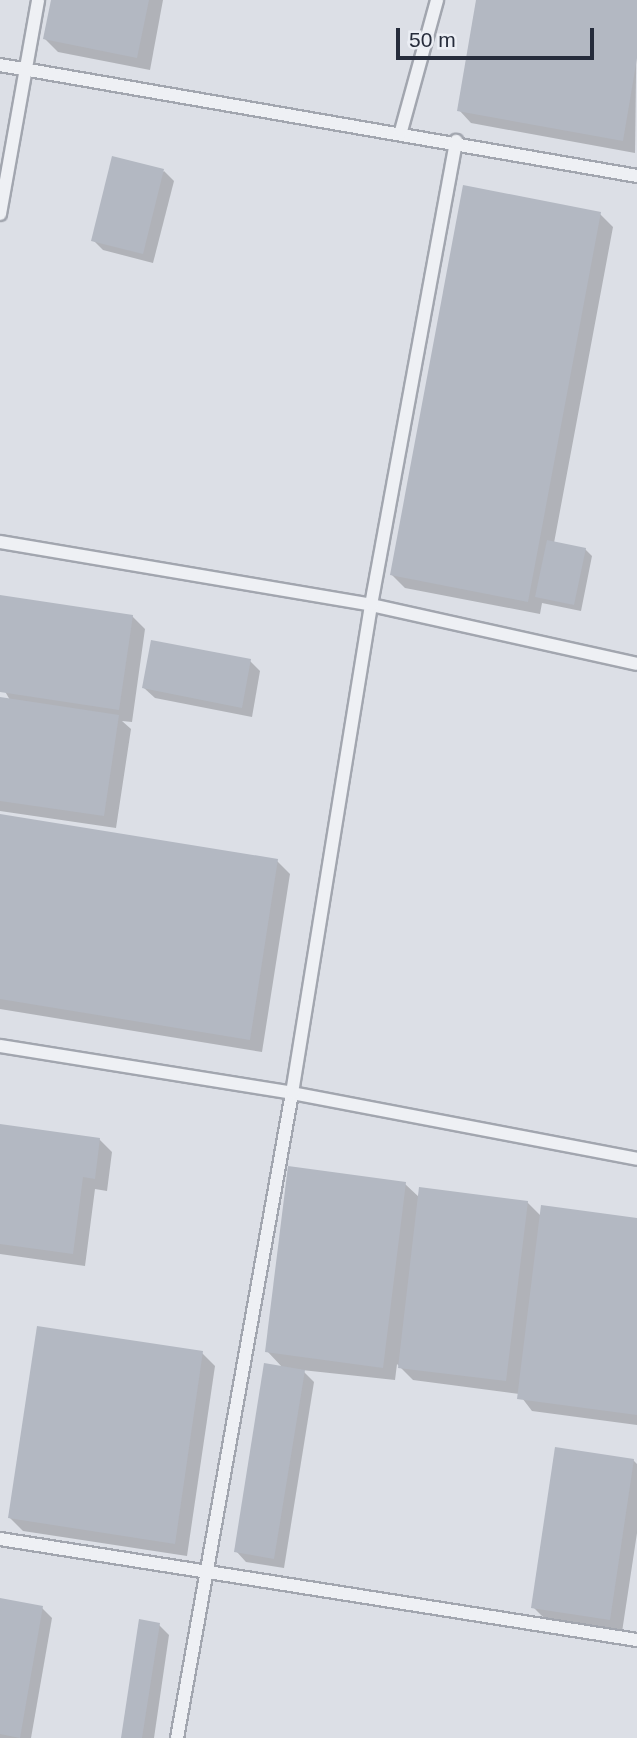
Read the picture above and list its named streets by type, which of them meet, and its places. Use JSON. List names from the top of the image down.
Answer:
{
  "scale_bar": "50 m"
}
